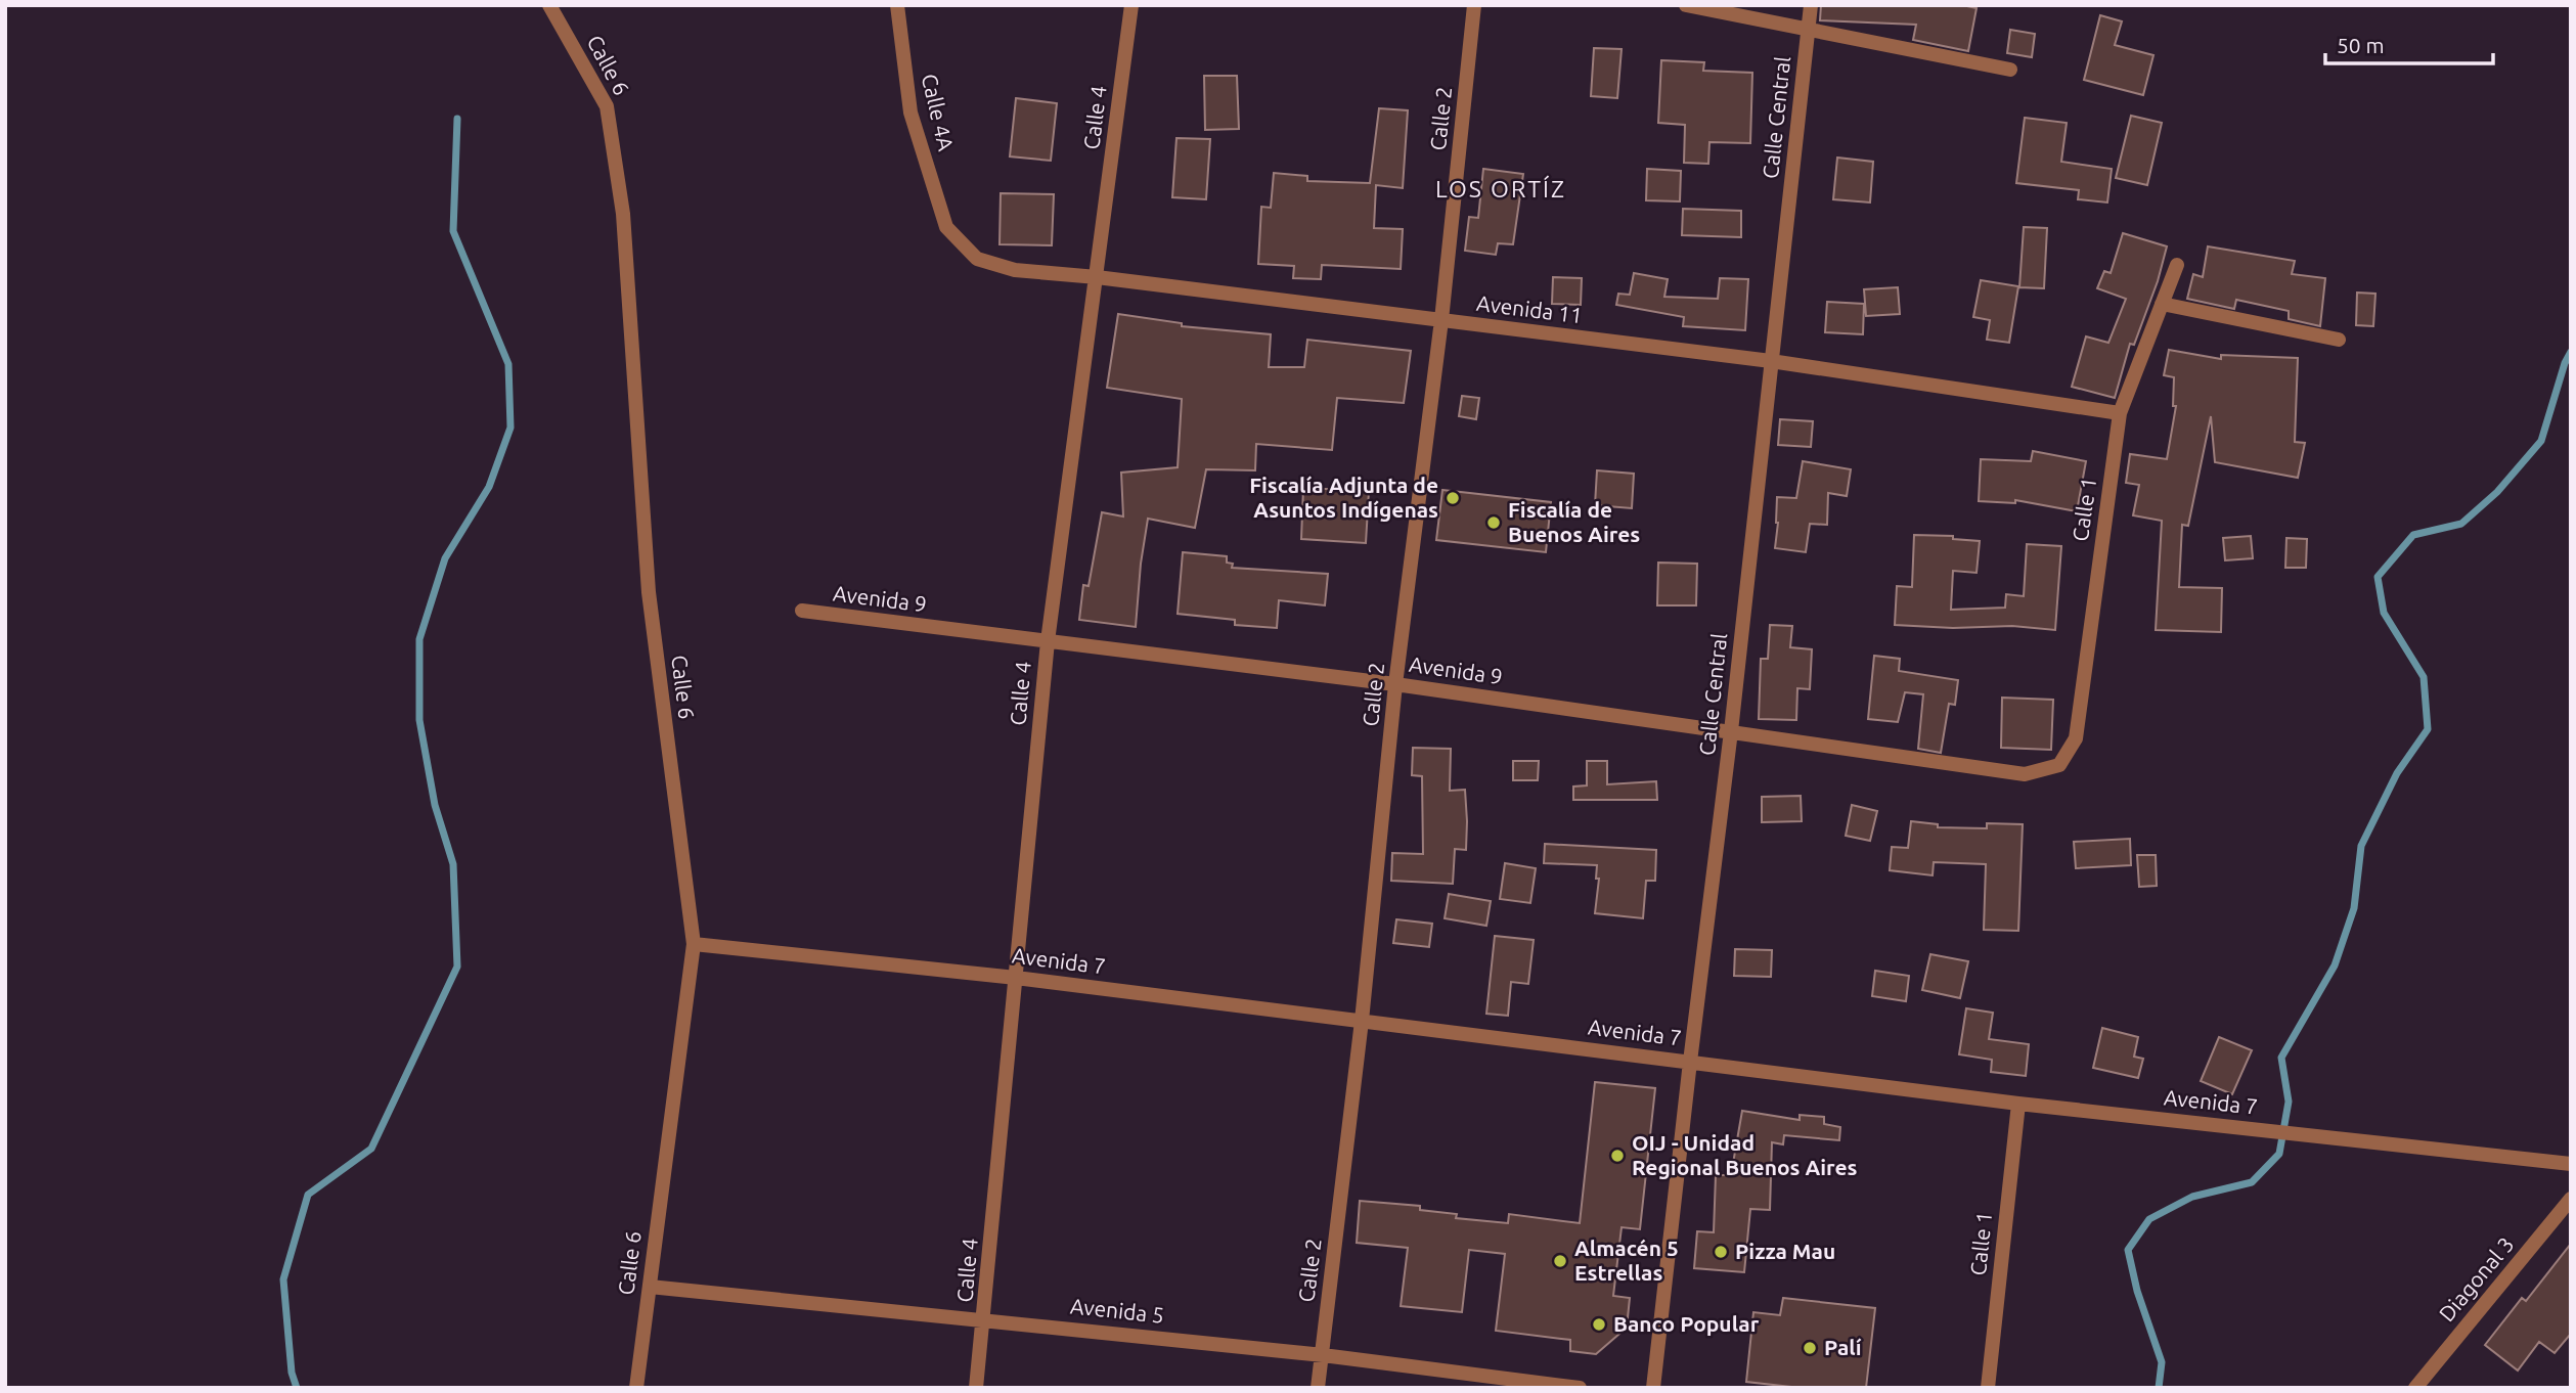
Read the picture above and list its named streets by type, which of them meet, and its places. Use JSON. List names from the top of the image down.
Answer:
{
  "streets": {
    "street": [
      "Calle 6",
      "Calle 4A",
      "Calle 4",
      "Calle Central",
      "Calle 2",
      "Avenida 11",
      "Calle 1",
      "Avenida 9",
      "Avenida 7",
      "Diagonal 3",
      "Avenida 5"
    ]
  },
  "crossings": [
    ["Calle 6", "Avenida 7"],
    ["Calle 6", "Avenida 5"],
    ["Calle 4A", "Avenida 11"],
    ["Calle 4", "Avenida 11"],
    ["Calle 4", "Avenida 9"],
    ["Calle 4", "Avenida 7"],
    ["Calle 4", "Avenida 5"],
    ["Calle Central", "Avenida 11"],
    ["Calle Central", "Avenida 9"],
    ["Calle Central", "Avenida 7"],
    ["Calle 2", "Avenida 11"],
    ["Calle 2", "Avenida 9"],
    ["Calle 2", "Avenida 7"],
    ["Calle 2", "Avenida 5"],
    ["Avenida 11", "Calle 1"],
    ["Calle 1", "Avenida 9"],
    ["Calle 1", "Avenida 7"]
  ],
  "districts": ["LOS ORTÍZ"],
  "places": [
    "Fiscalía Adjunta de Asuntos Indígenas",
    "Fiscalía de Buenos Aires",
    "OIJ - Unidad Regional Buenos Aires",
    "Pizza Mau",
    "Almacén 5 Estrellas",
    "Banco Popular",
    "Palí"
  ],
  "scale_bar": "50 m"
}
